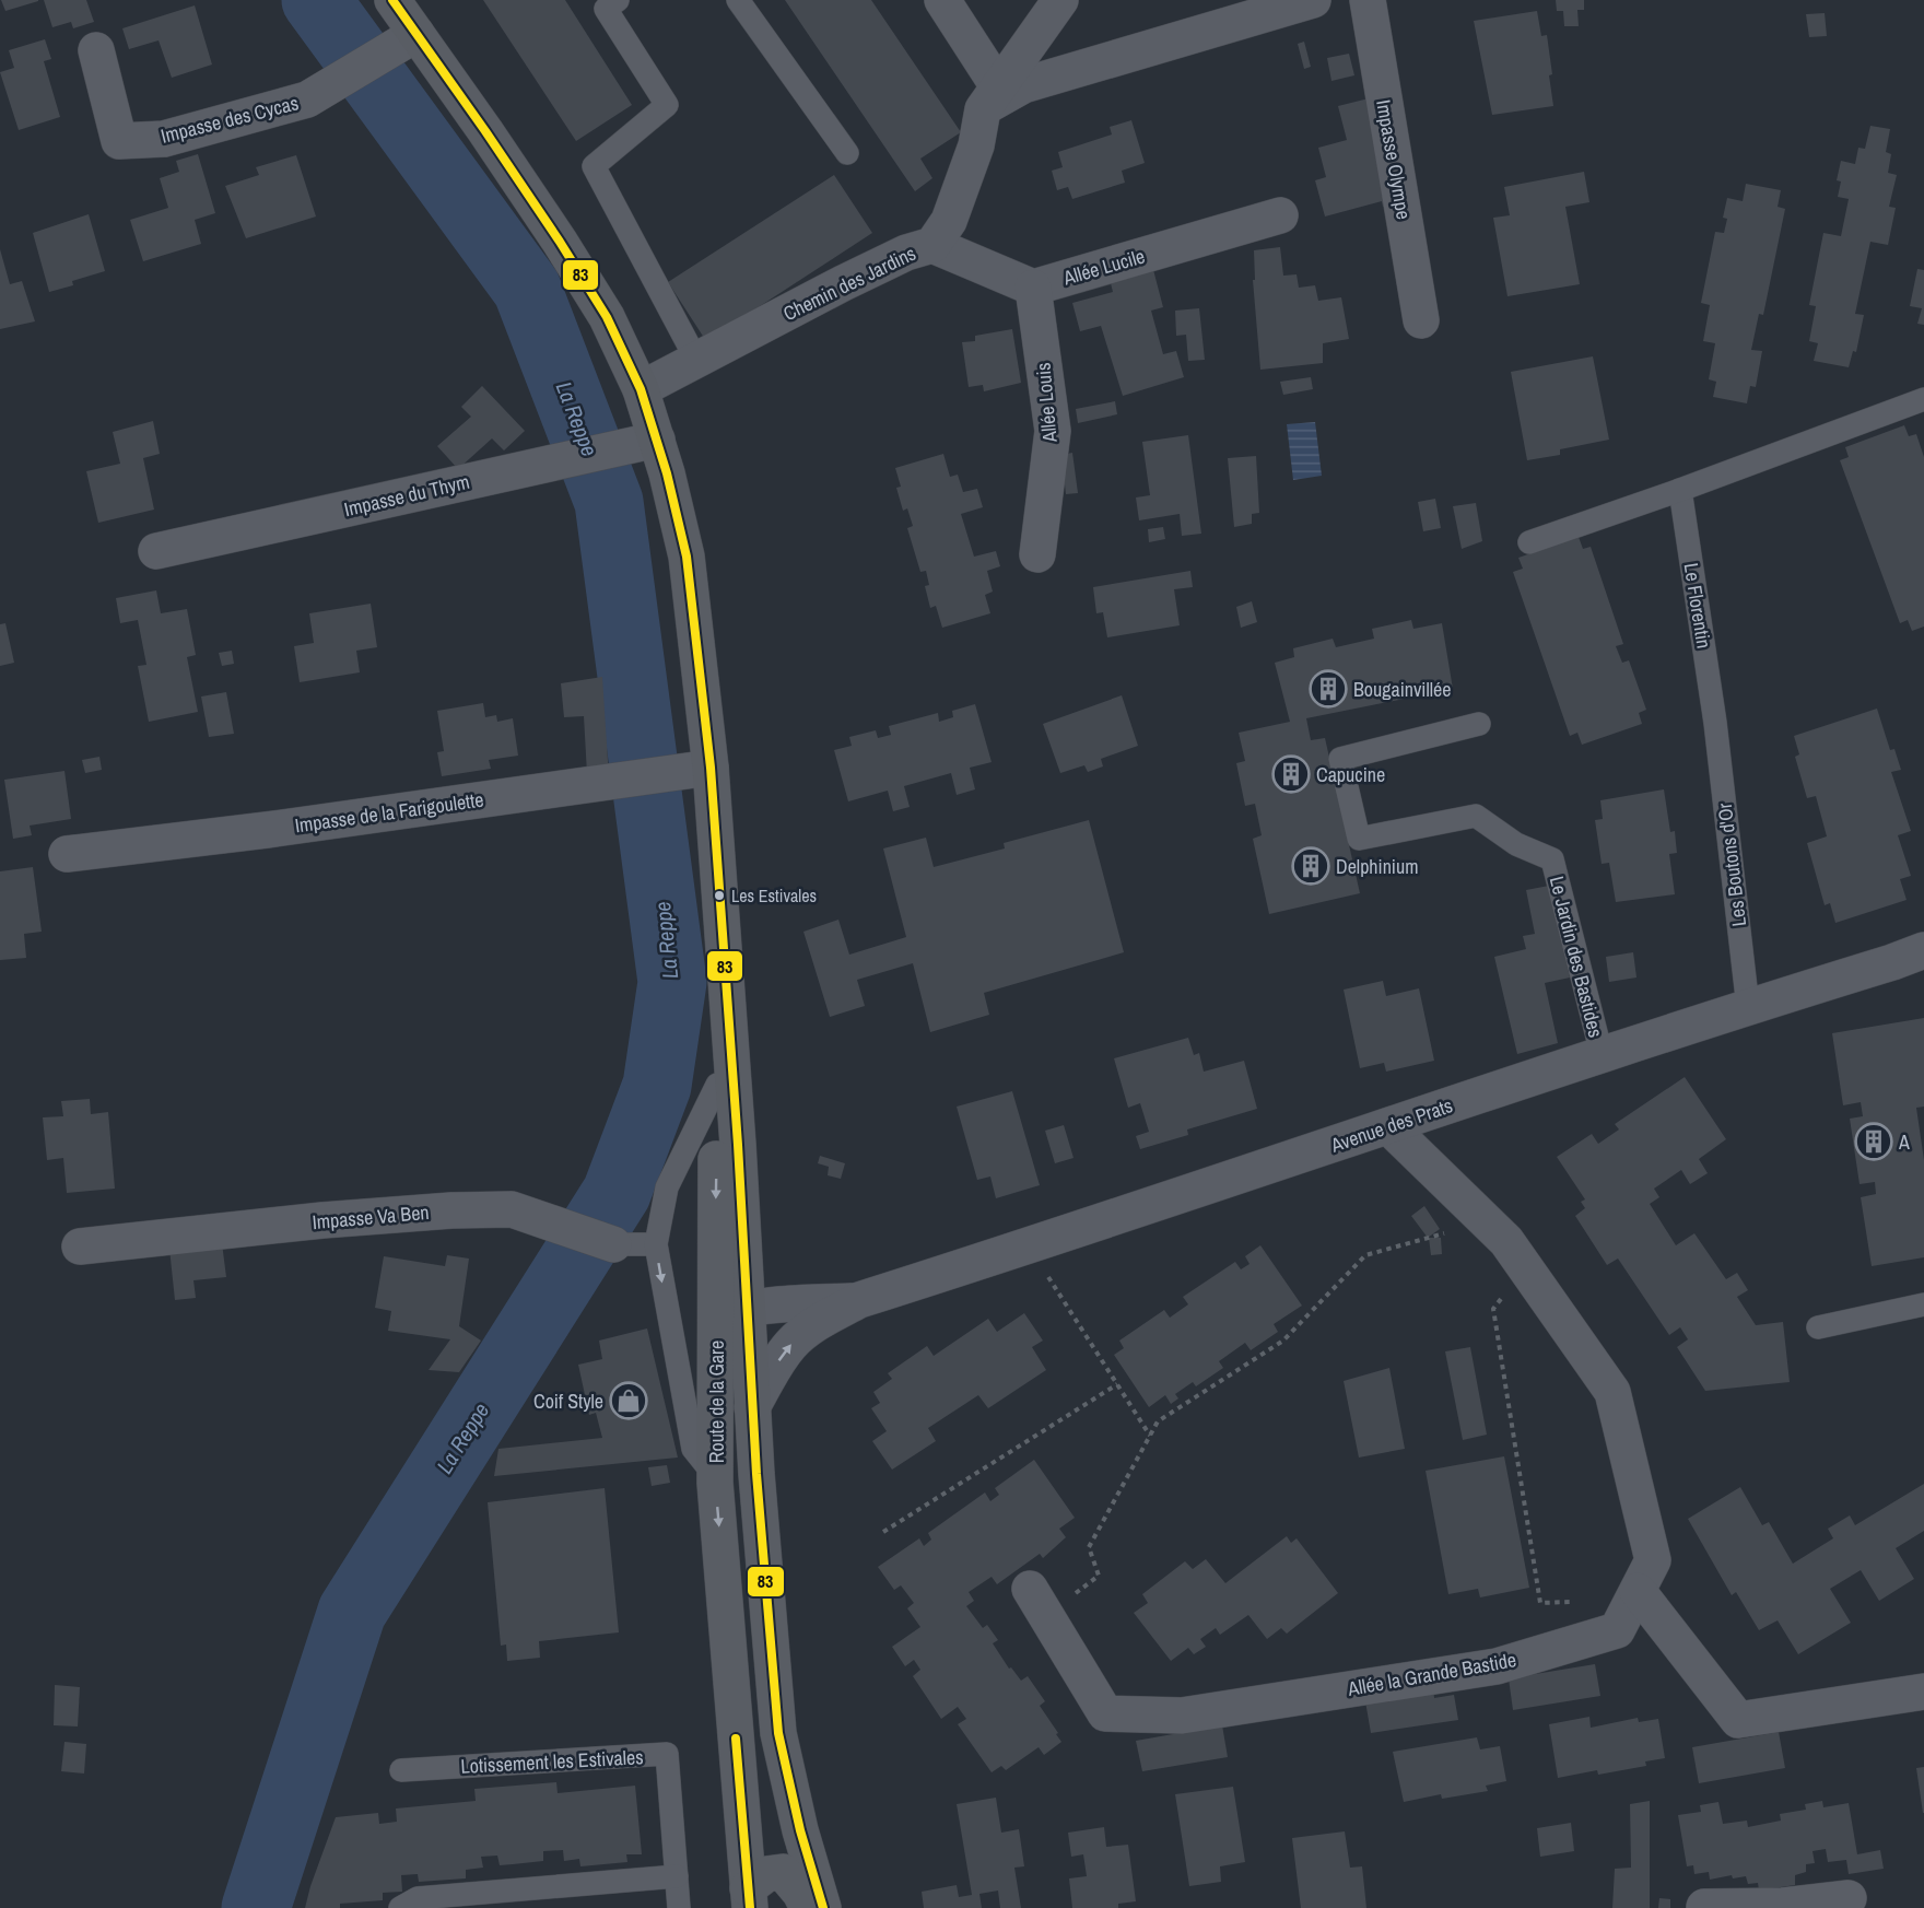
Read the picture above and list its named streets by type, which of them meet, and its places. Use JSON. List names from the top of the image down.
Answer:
{
  "streets": {
    "main road": ["Route de la Gare"],
    "street": [
      "Impasse des Cycas",
      "Impasse Olympe",
      "Allée Lucile",
      "Chemin des Jardins",
      "Allée Louis",
      "Impasse du Thym",
      "Impasse de la Farigoulette",
      "Avenue des Prats",
      "Impasse Va Ben",
      "Allée la Grande Bastide"
    ],
    "lane": [
      "Le Florentin",
      "Les Boutons d'Or",
      "Le Jardin des Bastides",
      "Lotissement les Estivales"
    ]
  },
  "crossings": [
    ["Impasse des Cycas", "Route de la Gare"],
    ["Allée Lucile", "Allée Louis"],
    ["Chemin des Jardins", "Route de la Gare"],
    ["Impasse du Thym", "Route de la Gare"],
    ["Le Florentin", "Les Boutons d'Or"],
    ["Impasse de la Farigoulette", "Route de la Gare"],
    ["Les Boutons d'Or", "Avenue des Prats"],
    ["Le Jardin des Bastides", "Avenue des Prats"],
    ["Avenue des Prats", "Route de la Gare"],
    ["Avenue des Prats", "Allée la Grande Bastide"]
  ],
  "water": ["La Reppe"],
  "places": {
    "building": [
      "Bougainvillée",
      "Capucine",
      "Delphinium",
      "A"
    ],
    "other": ["Les Estivales"],
    "shop": ["Coif Style"]
  },
  "lines": ["transit line 83"]
}
